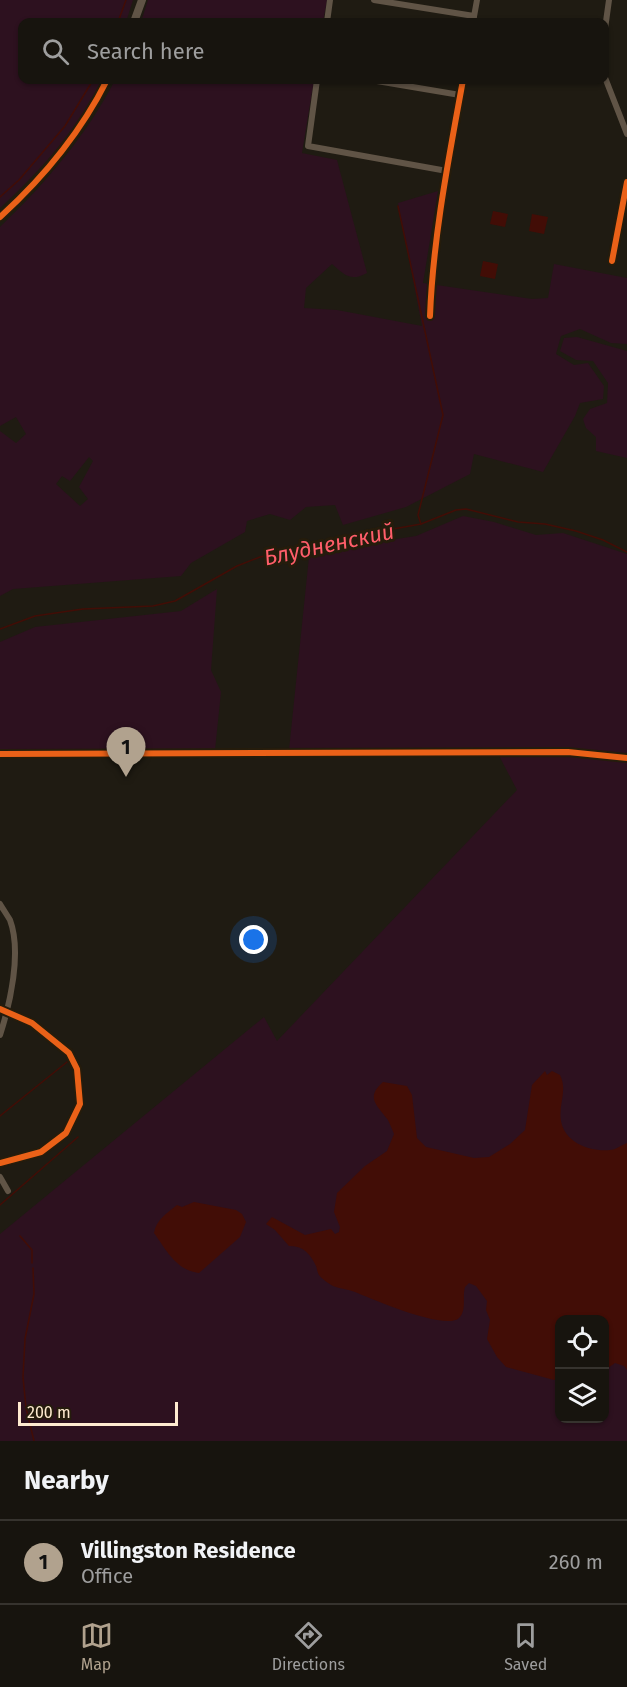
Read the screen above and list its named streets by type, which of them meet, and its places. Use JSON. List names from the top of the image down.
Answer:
{
  "water": ["Блудненский"],
  "scale_bar": "200 m",
  "page": {
    "search": "Search here",
    "pins": "1",
    "scale": "200 m",
    "heading": "Nearby",
    "list": [
      {
        "mark": "1",
        "name": "Villingston Residence",
        "note": "Office",
        "value": "260 m"
      }
    ],
    "nav": ["Map", "Directions", "Saved"]
  }
}
